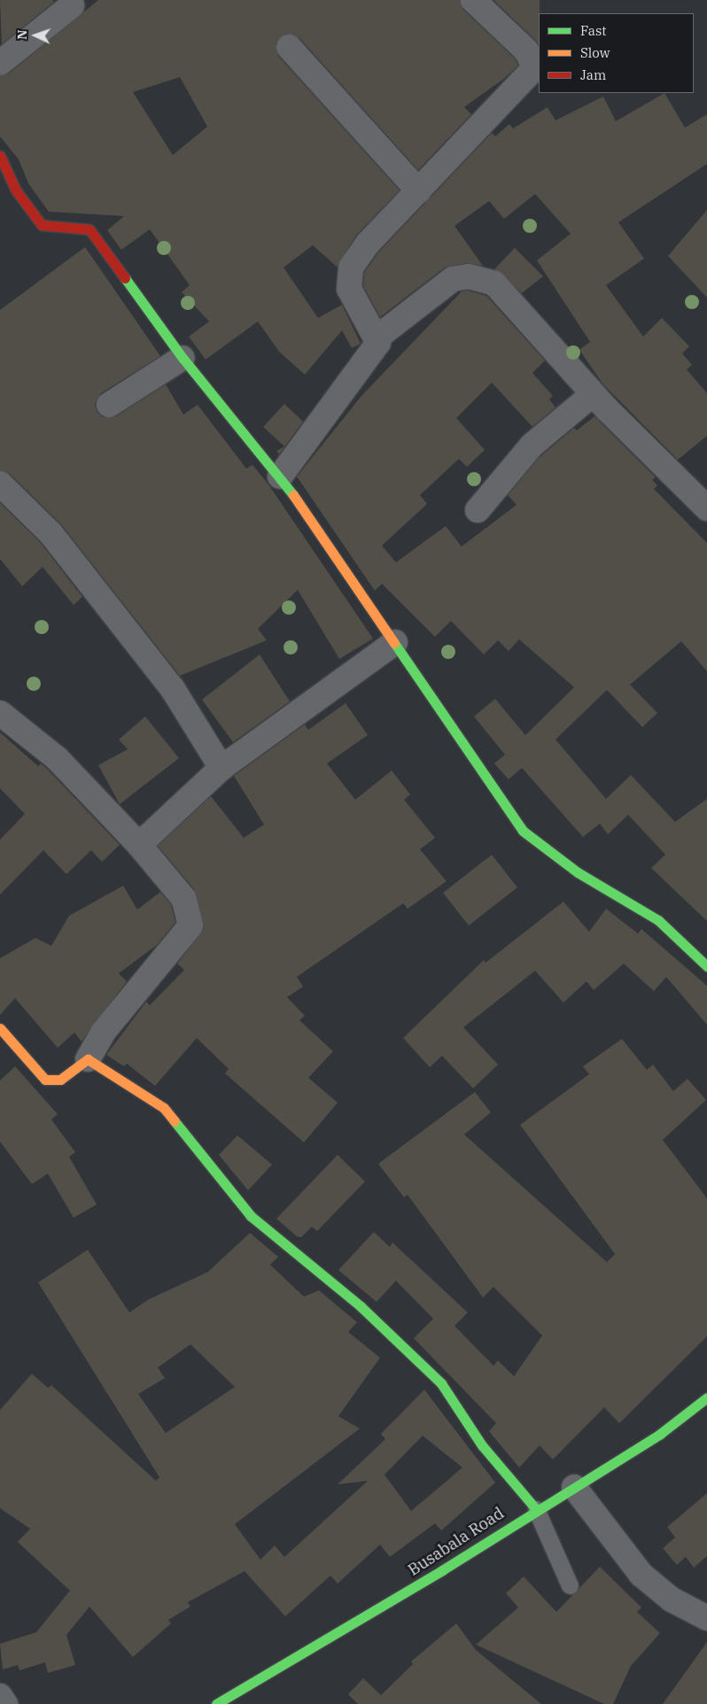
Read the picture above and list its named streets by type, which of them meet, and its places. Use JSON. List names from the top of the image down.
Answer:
{
  "streets": {
    "street": ["Busabala Road"]
  },
  "legend": ["Fast", "Slow", "Jam"],
  "north": "left"
}
